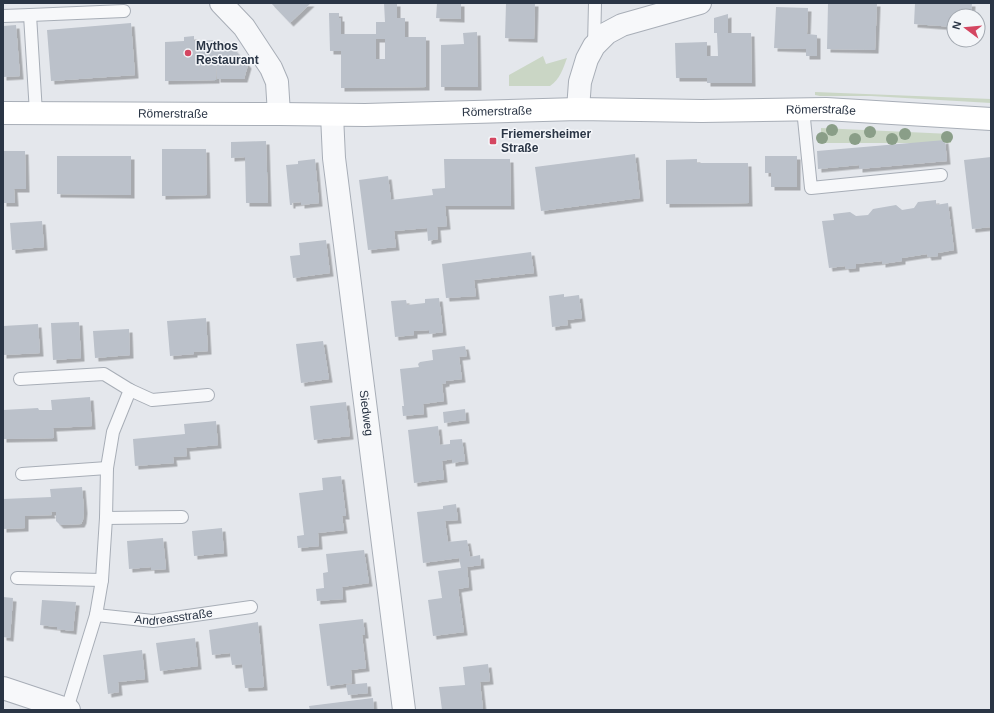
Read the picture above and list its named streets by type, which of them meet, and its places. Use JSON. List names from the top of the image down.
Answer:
{
  "streets": {
    "street": ["Römerstraße", "Siedweg"],
    "lane": ["Andreasstraße"]
  },
  "crossings": [
    ["Römerstraße", "Siedweg"]
  ],
  "places": {
    "other": ["Mythos Restaurant"],
    "transit": ["Friemersheimer Straße"]
  },
  "north": "left"
}
